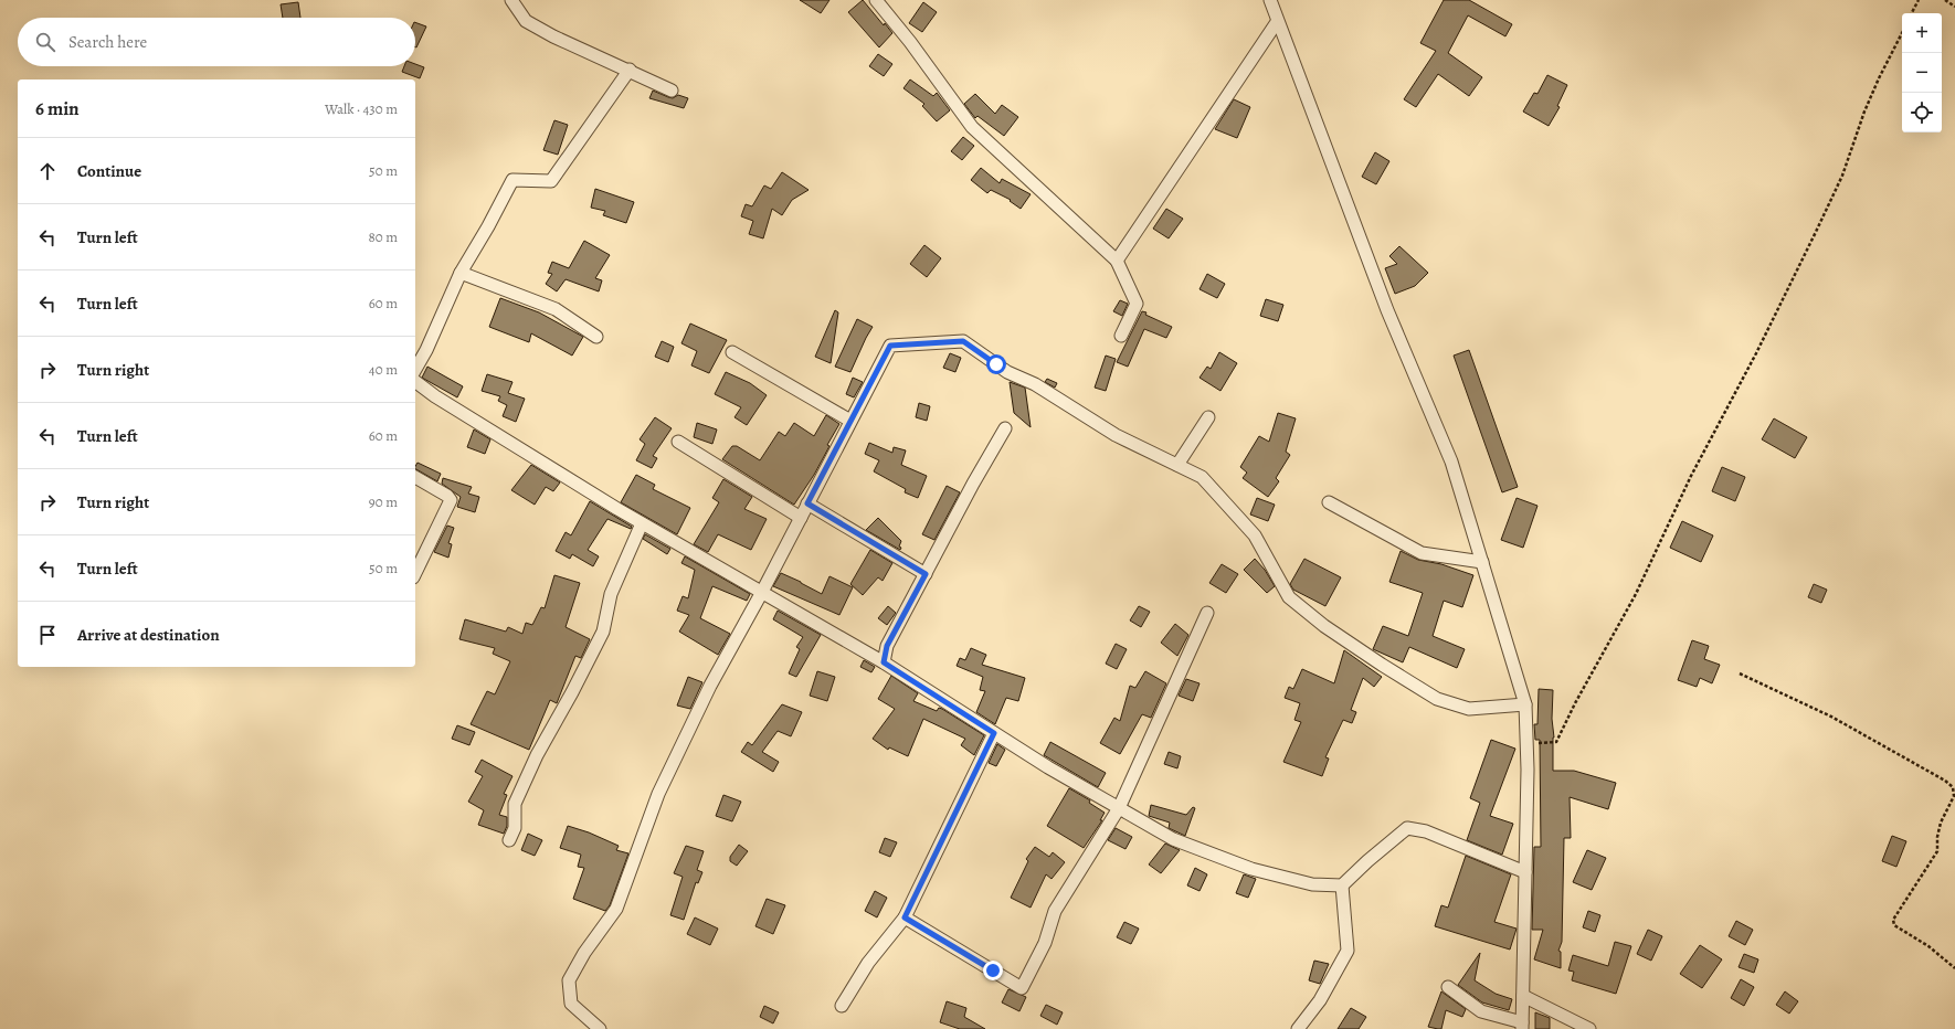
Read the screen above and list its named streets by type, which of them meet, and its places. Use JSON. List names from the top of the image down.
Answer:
{
  "page": {
    "map_buttons": ["+", "−"],
    "search": "Search here",
    "heading": ["6 min", "Walk · 430 m"],
    "list": [
      ["Continue", "50 m"],
      ["Turn left", "80 m"],
      ["Turn left", "60 m"],
      ["Turn right", "40 m"],
      ["Turn left", "60 m"],
      ["Turn right", "90 m"],
      ["Turn left", "50 m"],
      "Arrive at destination"
    ]
  }
}
